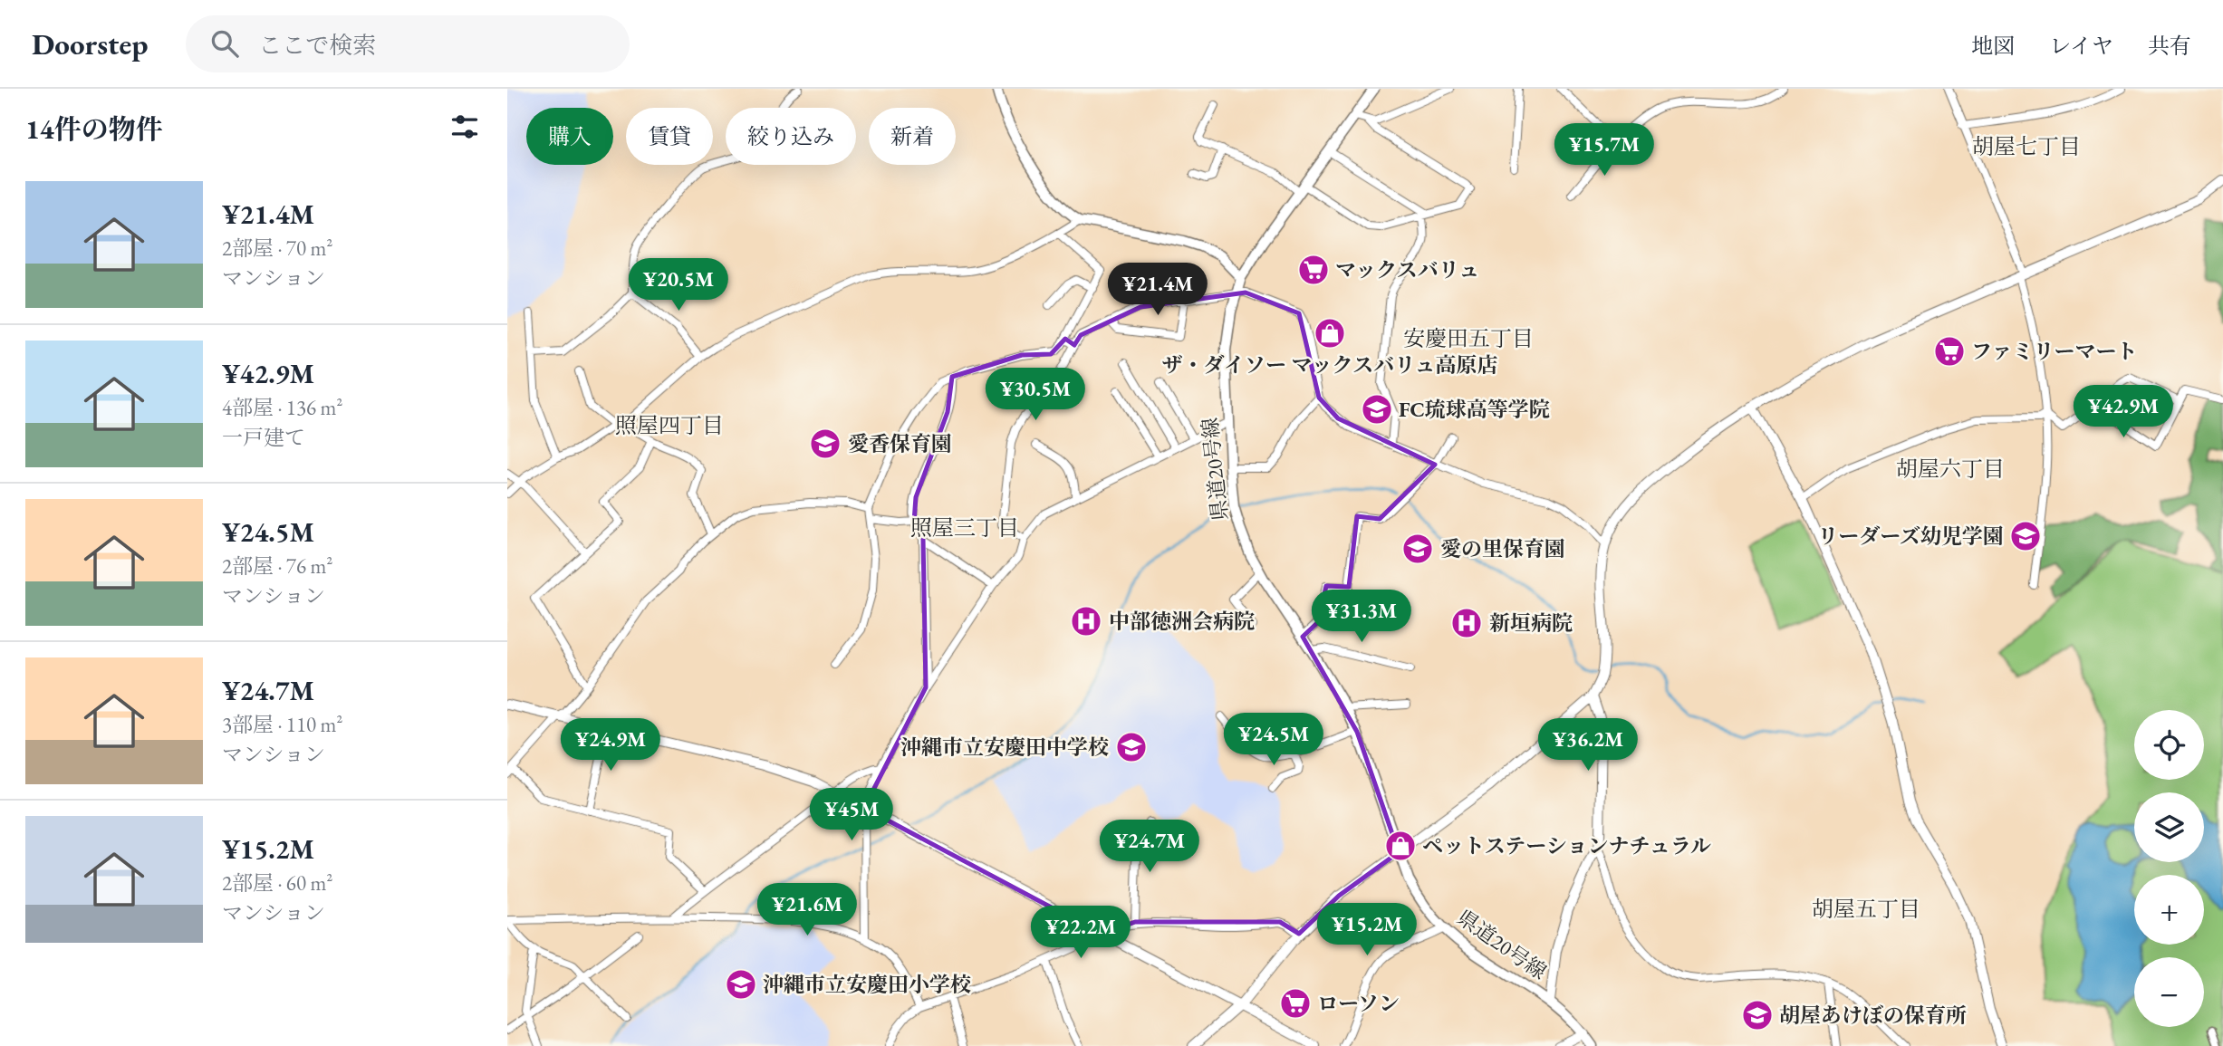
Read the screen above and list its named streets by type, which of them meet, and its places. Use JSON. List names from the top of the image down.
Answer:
{
  "streets": {
    "main road": ["県道20号線"]
  },
  "districts": [
    "胡屋七丁目",
    "安慶田五丁目",
    "照屋四丁目",
    "胡屋六丁目",
    "照屋三丁目",
    "胡屋五丁目"
  ],
  "places": {
    "supermarket": ["マックスバリュ", "ファミリーマート", "ローソン"],
    "shop": ["ザ・ダイソー マックスバリュ高原店", "ペットステーションナチュラル"],
    "school or university": [
      "FC琉球高等学院",
      "愛香保育園",
      "リーダーズ幼児学園",
      "愛の里保育園",
      "沖縄市立安慶田中学校",
      "沖縄市立安慶田小学校",
      "胡屋あけぼの保育所"
    ],
    "hospital": ["中部徳洲会病院", "新垣病院"]
  },
  "page": {
    "header": "Doorstep",
    "search": "ここで検索",
    "nav": ["地図", "レイヤ", "共有"],
    "heading": "14件の物件",
    "chip": [
      "購入",
      "賃貸",
      "絞り込み",
      "新着"
    ],
    "price": [
      "¥15.7M",
      "¥20.5M",
      "¥21.4M",
      "¥30.5M",
      "¥42.9M",
      "¥31.3M",
      "¥24.5M",
      "¥24.9M",
      "¥36.2M",
      "¥45M",
      "¥24.7M",
      "¥21.6M",
      "¥15.2M",
      "¥22.2M"
    ],
    "list": [
      {
        "name": "¥21.4M",
        "note": "2部屋 · 70 m² · マンション"
      },
      {
        "name": "¥42.9M",
        "note": "4部屋 · 136 m² · 一戸建て"
      },
      {
        "name": "¥24.5M",
        "note": "2部屋 · 76 m² · マンション"
      },
      {
        "name": "¥24.7M",
        "note": "3部屋 · 110 m² · マンション"
      },
      {
        "name": "¥15.2M",
        "note": "2部屋 · 60 m² · マンション"
      }
    ],
    "map_buttons": ["+", "−"]
  }
}
